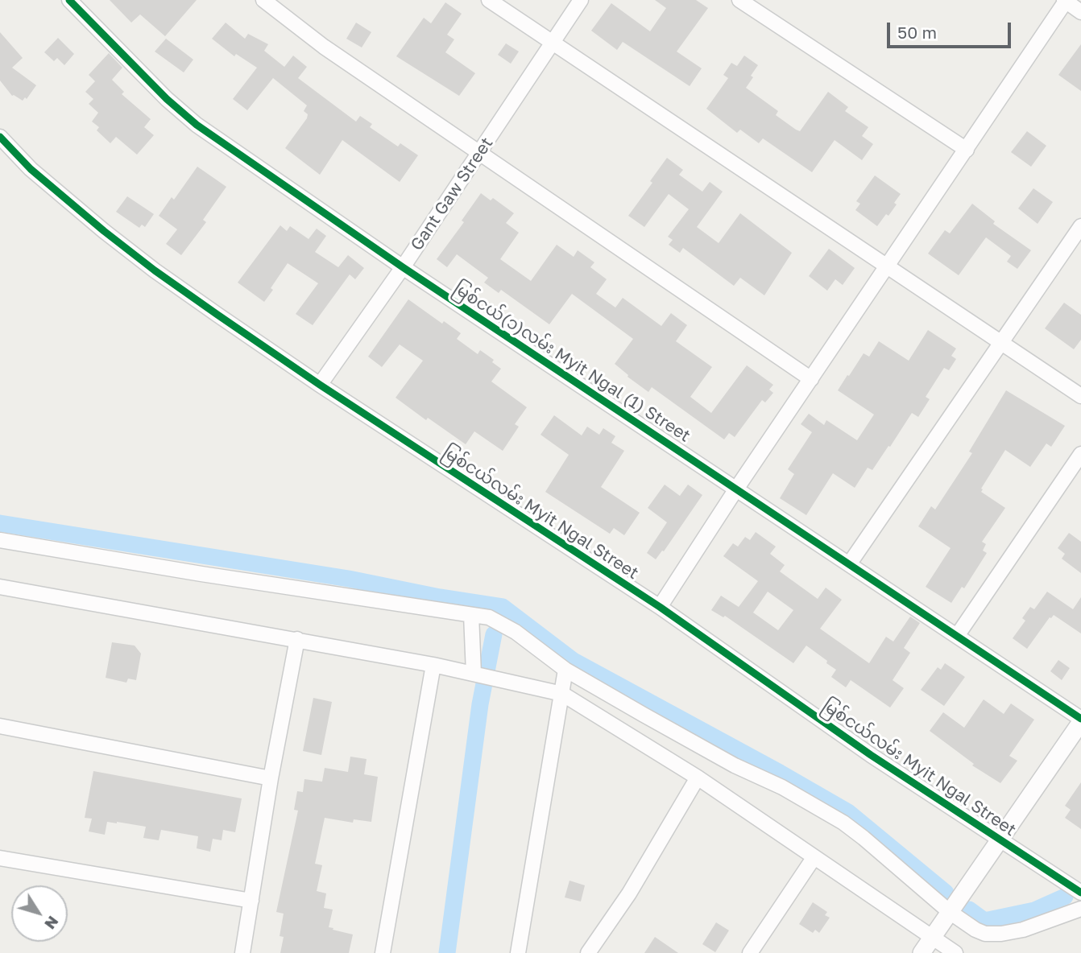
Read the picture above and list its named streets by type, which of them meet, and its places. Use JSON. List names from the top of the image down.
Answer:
{
  "streets": {
    "street": ["Gant Gaw Street", "မြစ်ငယ်(၁)လမ်း Myit Ngal (1) Street", "မြစ်ငယ်လမ်း Myit Ngal Street"]
  },
  "crossings": [
    ["Gant Gaw Street", "မြစ်ငယ်(၁)လမ်း Myit Ngal (1) Street"],
    ["Gant Gaw Street", "မြစ်ငယ်လမ်း Myit Ngal Street"]
  ],
  "scale_bar": "50 m",
  "north": "bottom right"
}
